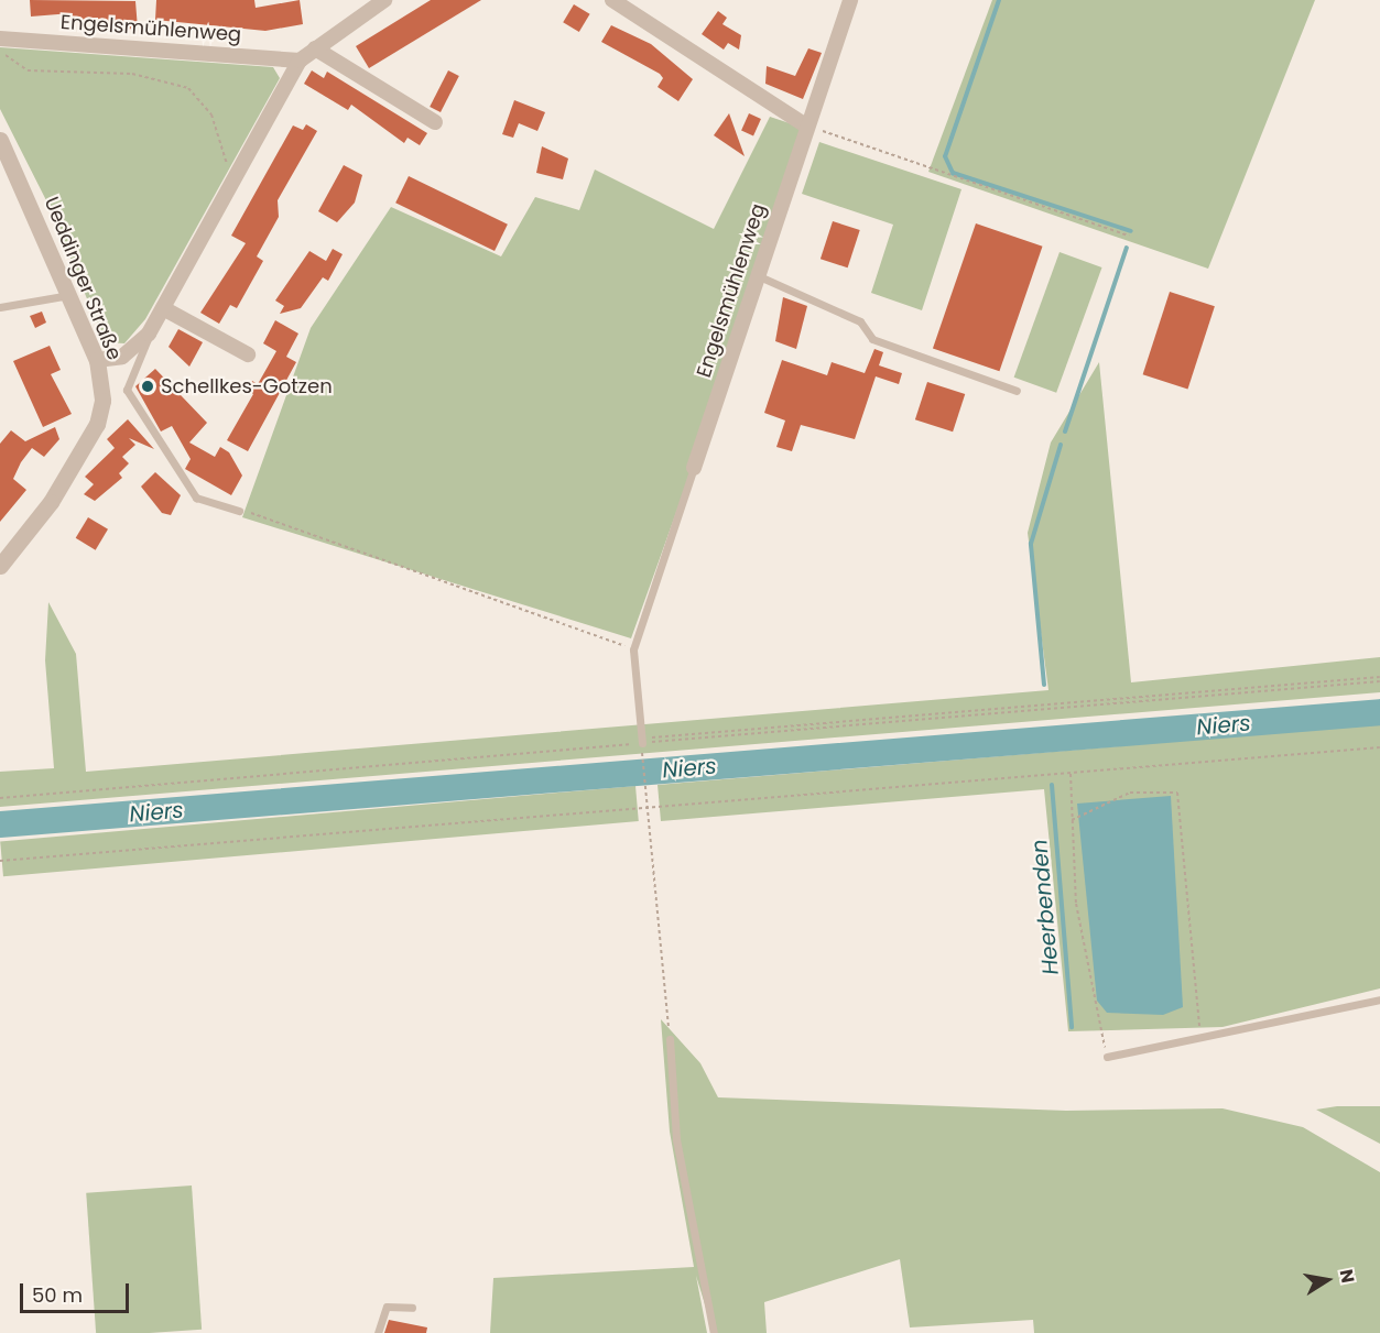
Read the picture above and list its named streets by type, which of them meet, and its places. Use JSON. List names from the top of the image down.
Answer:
{
  "streets": {
    "street": ["Engelsmühlenweg", "Ueddinger Straße"]
  },
  "water": ["Niers", "Heerbenden"],
  "places": ["Schellkes-Gotzen"],
  "scale_bar": "50 m",
  "north": "right"
}
